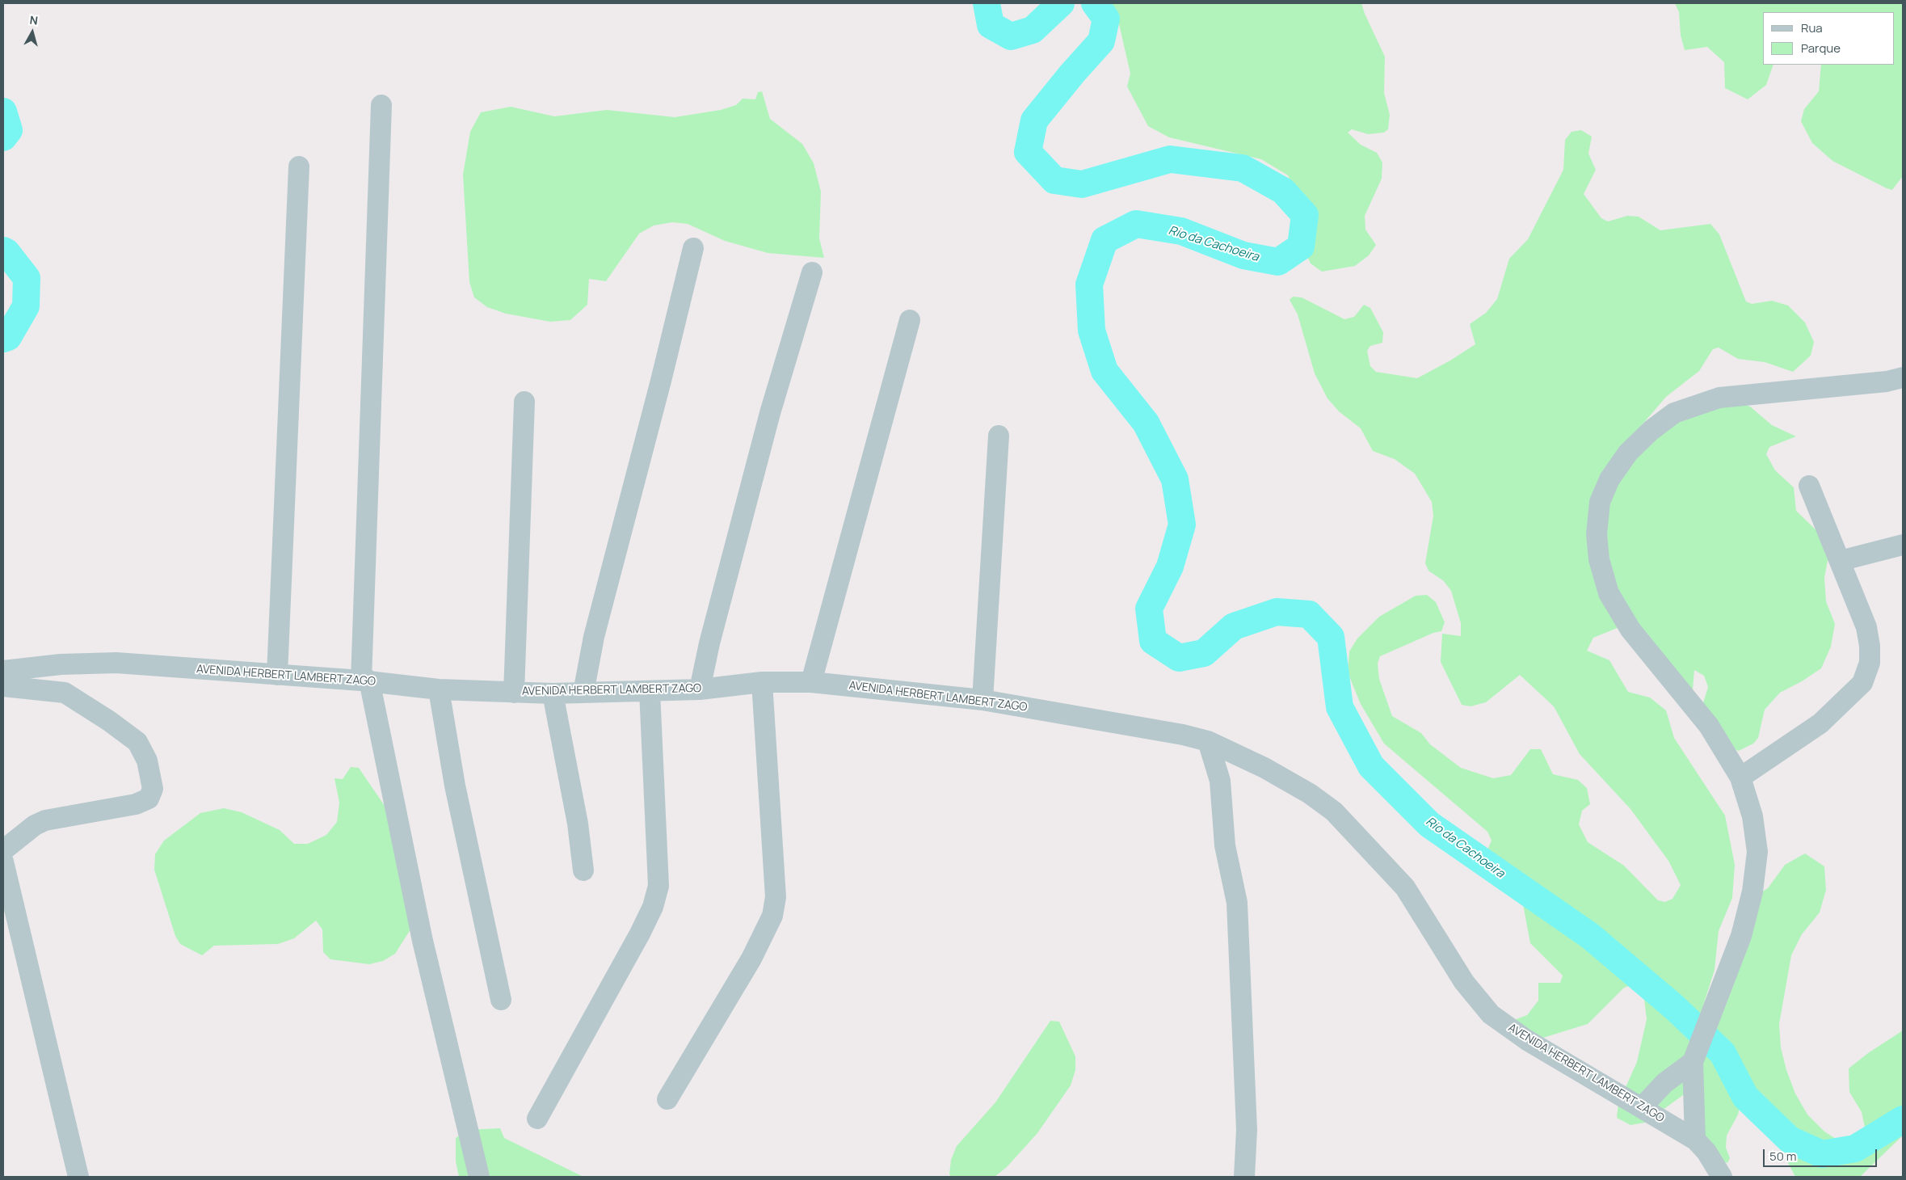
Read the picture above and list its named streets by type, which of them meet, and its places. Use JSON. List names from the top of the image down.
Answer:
{
  "streets": {
    "street": ["AVENIDA HERBERT LAMBERT ZAGO"]
  },
  "water": ["Rio da Cachoeira"],
  "legend": ["Rua", "Parque"],
  "scale_bar": "50 m",
  "north": "top"
}
